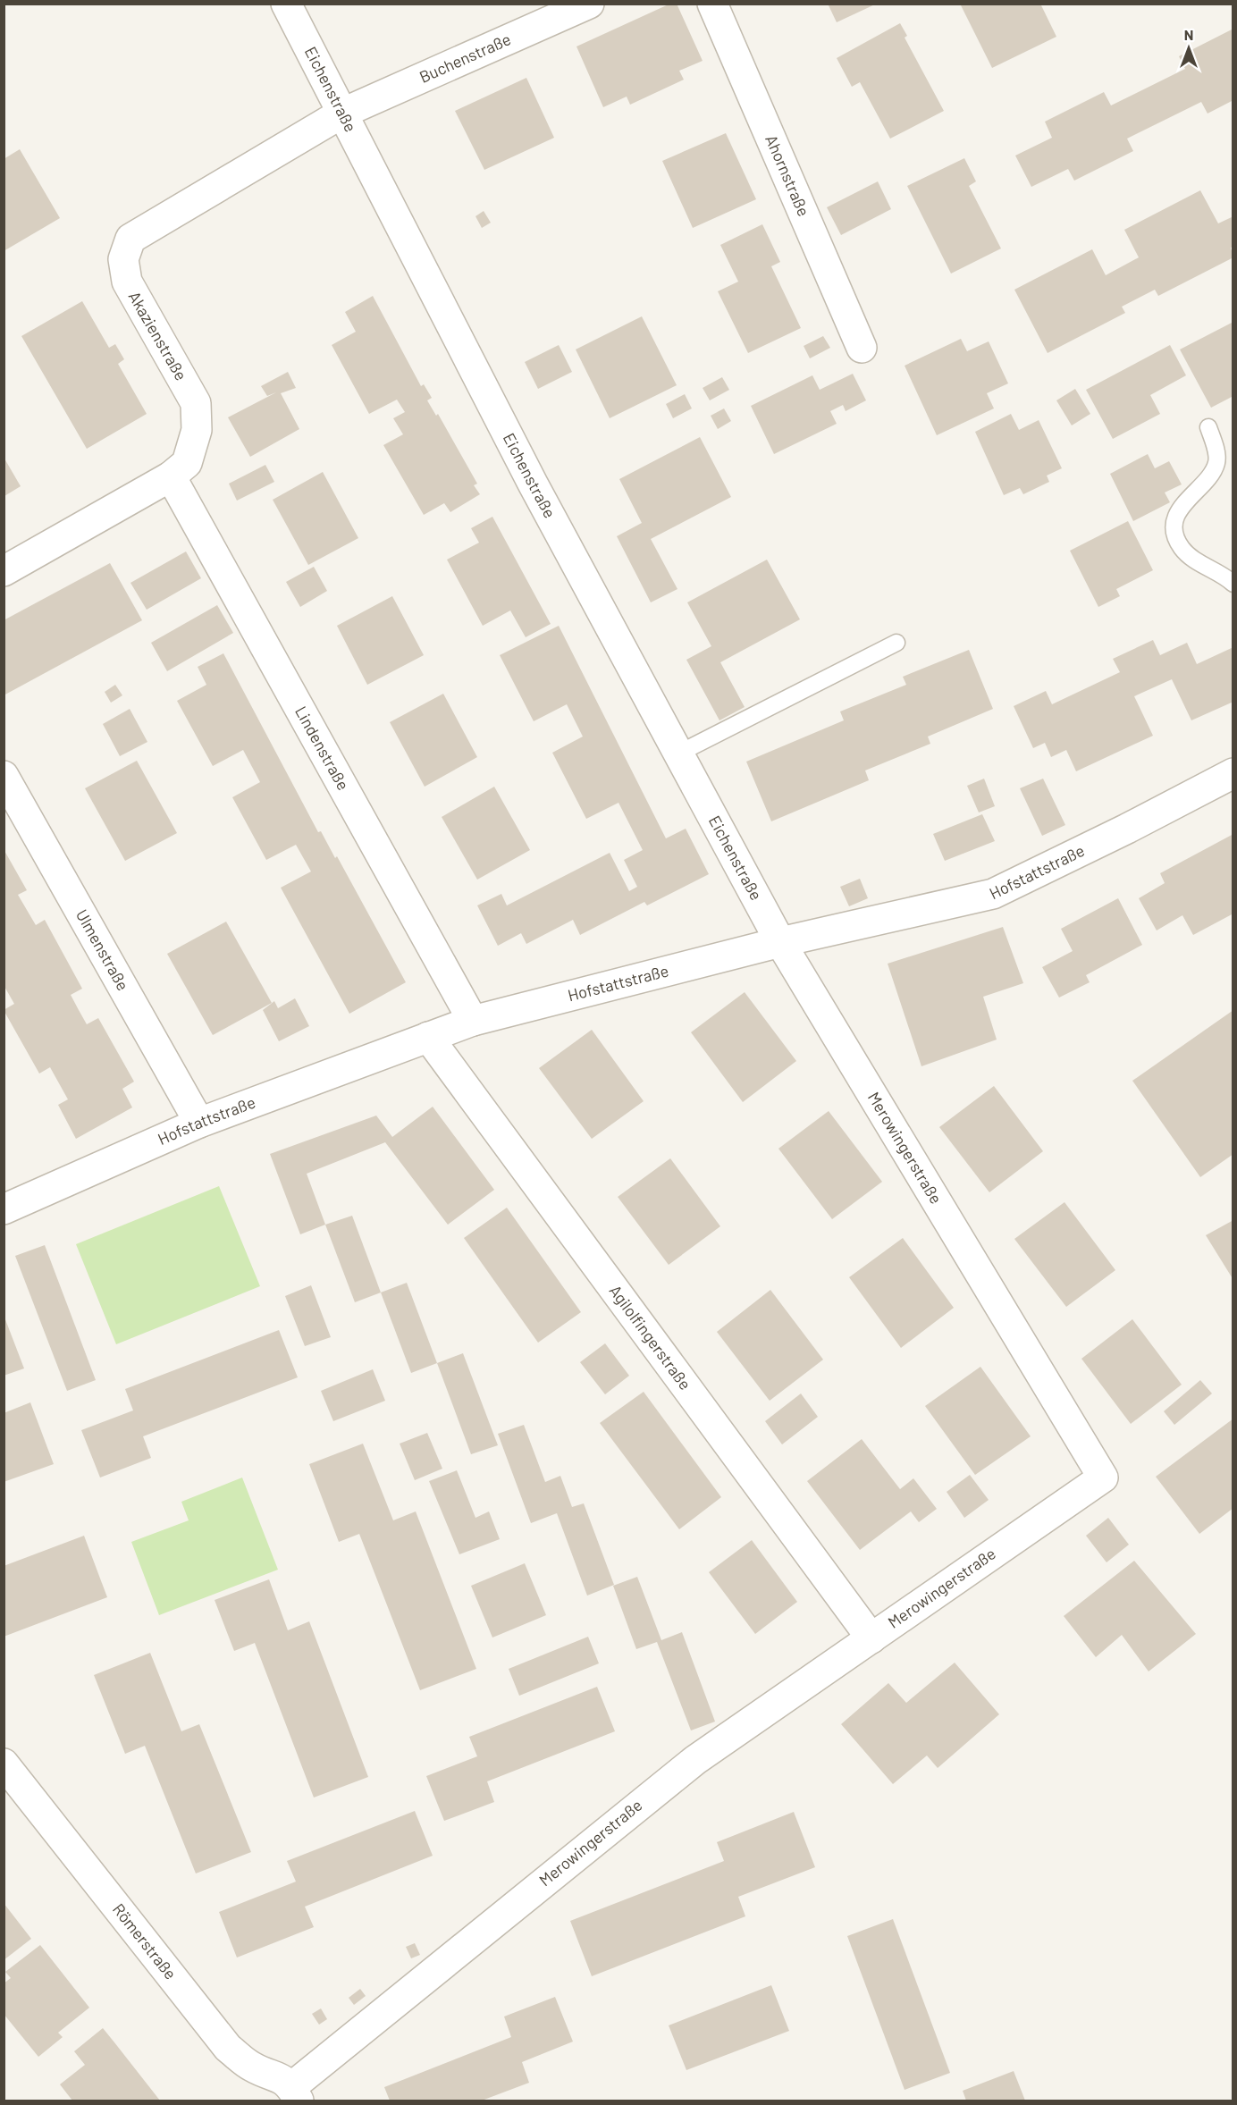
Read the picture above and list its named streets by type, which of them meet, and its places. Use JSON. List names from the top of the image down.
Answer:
{
  "streets": {
    "street": [
      "Buchenstraße",
      "Eichenstraße",
      "Ahornstraße",
      "Akazienstraße",
      "Lindenstraße",
      "Hofstattstraße",
      "Ulmenstraße",
      "Merowingerstraße",
      "Agilolfingerstraße",
      "Römerstraße"
    ]
  },
  "crossings": [
    ["Buchenstraße", "Eichenstraße"],
    ["Buchenstraße", "Akazienstraße"],
    ["Eichenstraße", "Akazienstraße"],
    ["Eichenstraße", "Hofstattstraße"],
    ["Eichenstraße", "Merowingerstraße"],
    ["Akazienstraße", "Lindenstraße"],
    ["Lindenstraße", "Hofstattstraße"],
    ["Hofstattstraße", "Ulmenstraße"],
    ["Hofstattstraße", "Merowingerstraße"],
    ["Hofstattstraße", "Agilolfingerstraße"],
    ["Merowingerstraße", "Agilolfingerstraße"],
    ["Merowingerstraße", "Römerstraße"]
  ],
  "north": "top"
}
